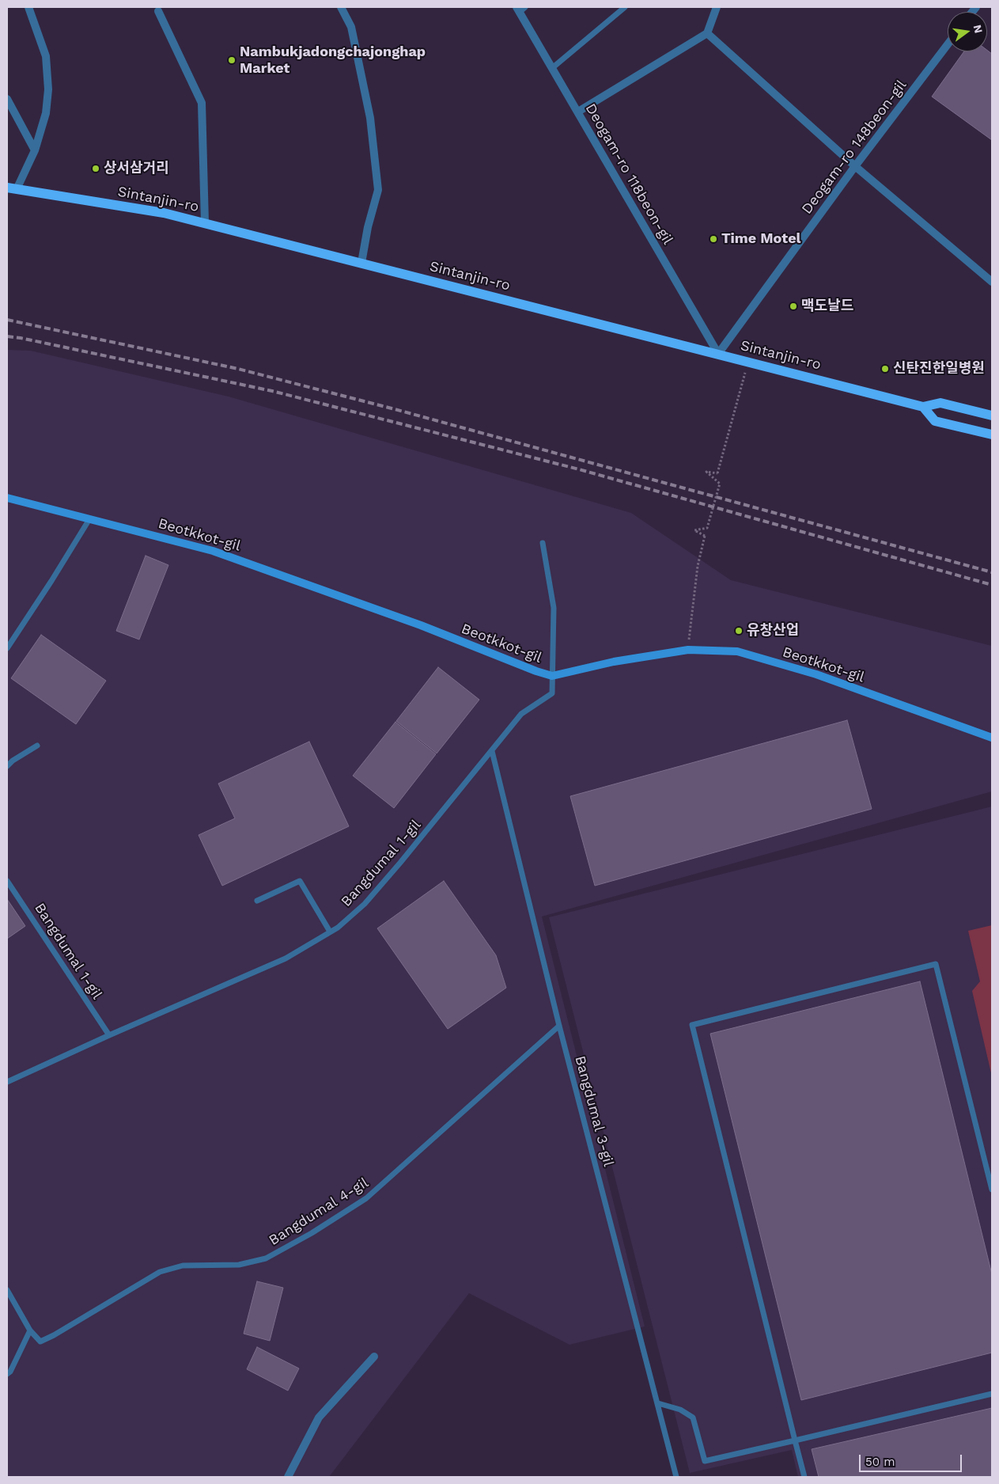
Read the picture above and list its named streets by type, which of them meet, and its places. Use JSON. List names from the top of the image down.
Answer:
{
  "streets": {
    "main road": ["Sintanjin-ro"],
    "street": ["Deogam-ro 148beon-gil", "Deogam-ro 118beon-gil", "Beotkkot-gil"],
    "lane": ["Bangdumal 1-gil", "Bangdumal 3-gil", "Bangdumal 4-gil"]
  },
  "crossings": [
    ["Deogam-ro 148beon-gil", "Deogam-ro 118beon-gil"],
    ["Deogam-ro 148beon-gil", "Sintanjin-ro"],
    ["Deogam-ro 118beon-gil", "Sintanjin-ro"],
    ["Beotkkot-gil", "Bangdumal 1-gil"],
    ["Bangdumal 1-gil", "Bangdumal 3-gil"],
    ["Bangdumal 3-gil", "Bangdumal 4-gil"]
  ],
  "places": [
    "Nambukjadongchajonghap Market",
    "상서삼거리",
    "Time Motel",
    "맥도날드",
    "신탄진한일병원",
    "유창산업"
  ],
  "scale_bar": "50 m",
  "north": "right"
}
